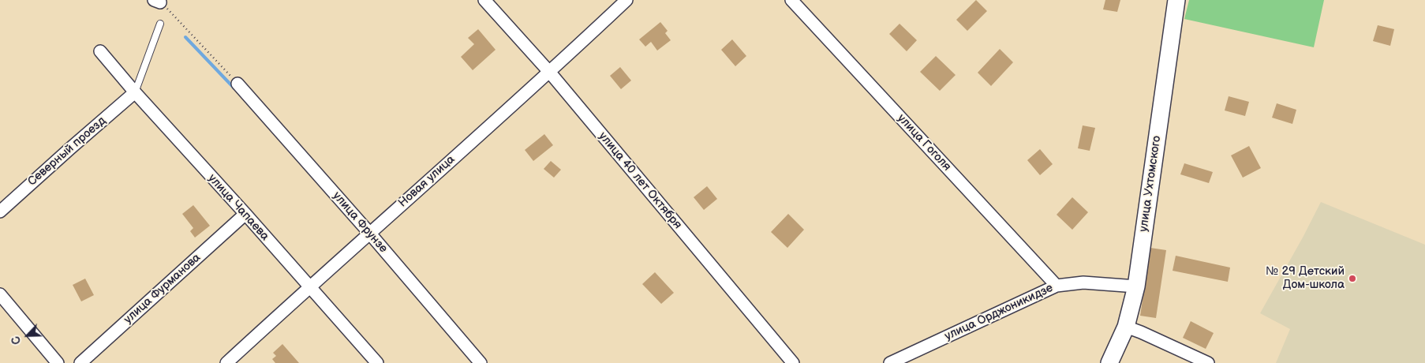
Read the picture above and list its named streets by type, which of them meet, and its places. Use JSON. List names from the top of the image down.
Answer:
{
  "streets": {
    "main road": ["улица Ухтомского"],
    "street": [
      "улица Гоголя",
      "Северный проезд",
      "улица 40 лет Октября",
      "Новая улица",
      "улица Чапаева",
      "улица Фрунзе",
      "улица Фурманова",
      "улица Орджоникидзе"
    ]
  },
  "crossings": [
    ["улица Гоголя", "улица Орджоникидзе"],
    ["Северный проезд", "улица Чапаева"],
    ["улица 40 лет Октября", "Новая улица"],
    ["Новая улица", "улица Чапаева"],
    ["Новая улица", "улица Фрунзе"],
    ["улица Ухтомского", "улица Орджоникидзе"],
    ["улица Чапаева", "улица Фурманова"]
  ],
  "places": ["№ 29 Детский Дом-школа"],
  "north": "bottom left"
}
